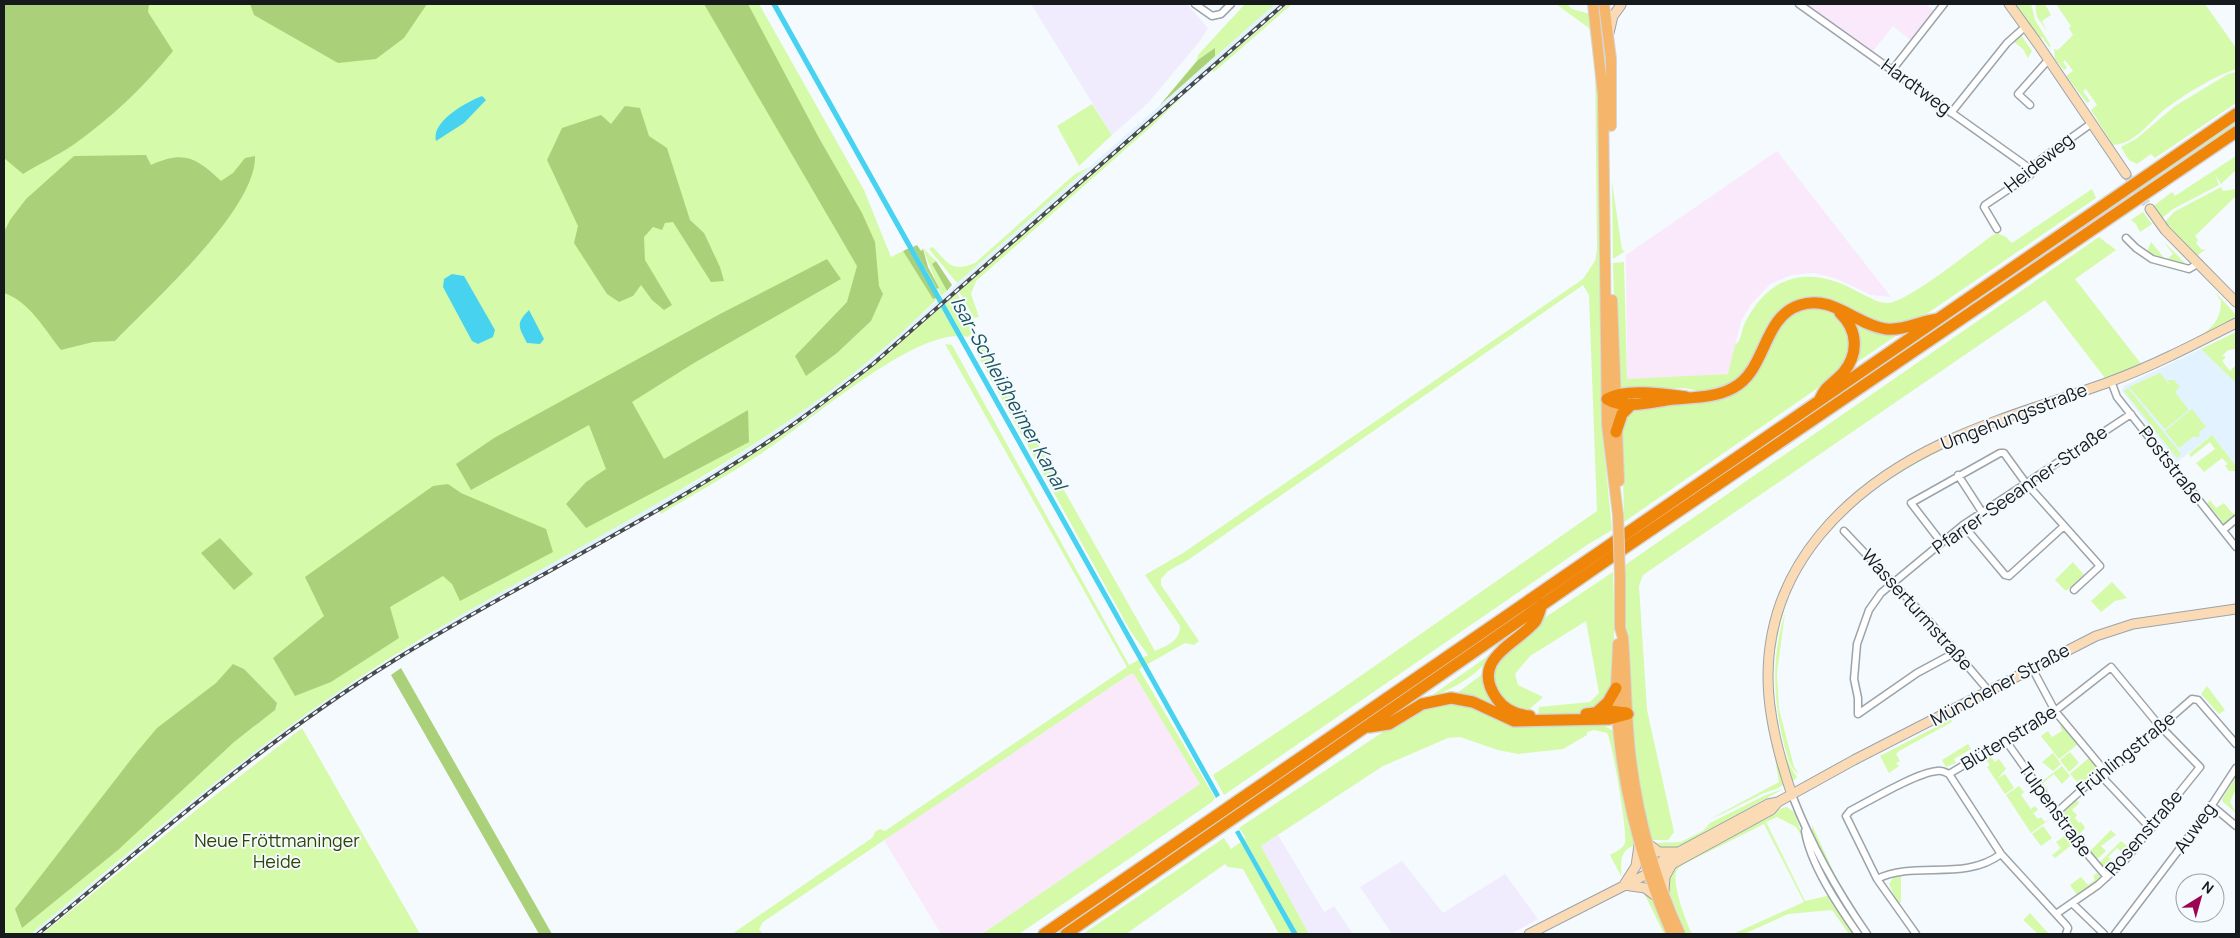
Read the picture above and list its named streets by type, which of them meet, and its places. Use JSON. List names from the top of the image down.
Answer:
{
  "streets": {
    "street": [
      "Hardtweg",
      "Heideweg",
      "Umgehungsstraße",
      "Poststraße",
      "Pfarrer-Seeanner-Straße",
      "Wasserturmstraße",
      "Münchener Straße",
      "Blütenstraße",
      "Frühlingstraße",
      "Tulpenstraße",
      "Auweg",
      "Rosenstraße"
    ]
  },
  "crossings": [
    ["Hardtweg", "Heideweg"],
    ["Umgehungsstraße", "Poststraße"],
    ["Umgehungsstraße", "Münchener Straße"],
    ["Poststraße", "Pfarrer-Seeanner-Straße"],
    ["Pfarrer-Seeanner-Straße", "Wasserturmstraße"],
    ["Wasserturmstraße", "Münchener Straße"],
    ["Blütenstraße", "Frühlingstraße"],
    ["Blütenstraße", "Tulpenstraße"],
    ["Blütenstraße", "Rosenstraße"],
    ["Frühlingstraße", "Tulpenstraße"],
    ["Frühlingstraße", "Rosenstraße"],
    ["Tulpenstraße", "Rosenstraße"]
  ],
  "water": ["Isar-Schleißheimer Kanal"],
  "parks": ["Neue Fröttmaninger Heide"],
  "north": "top right"
}
